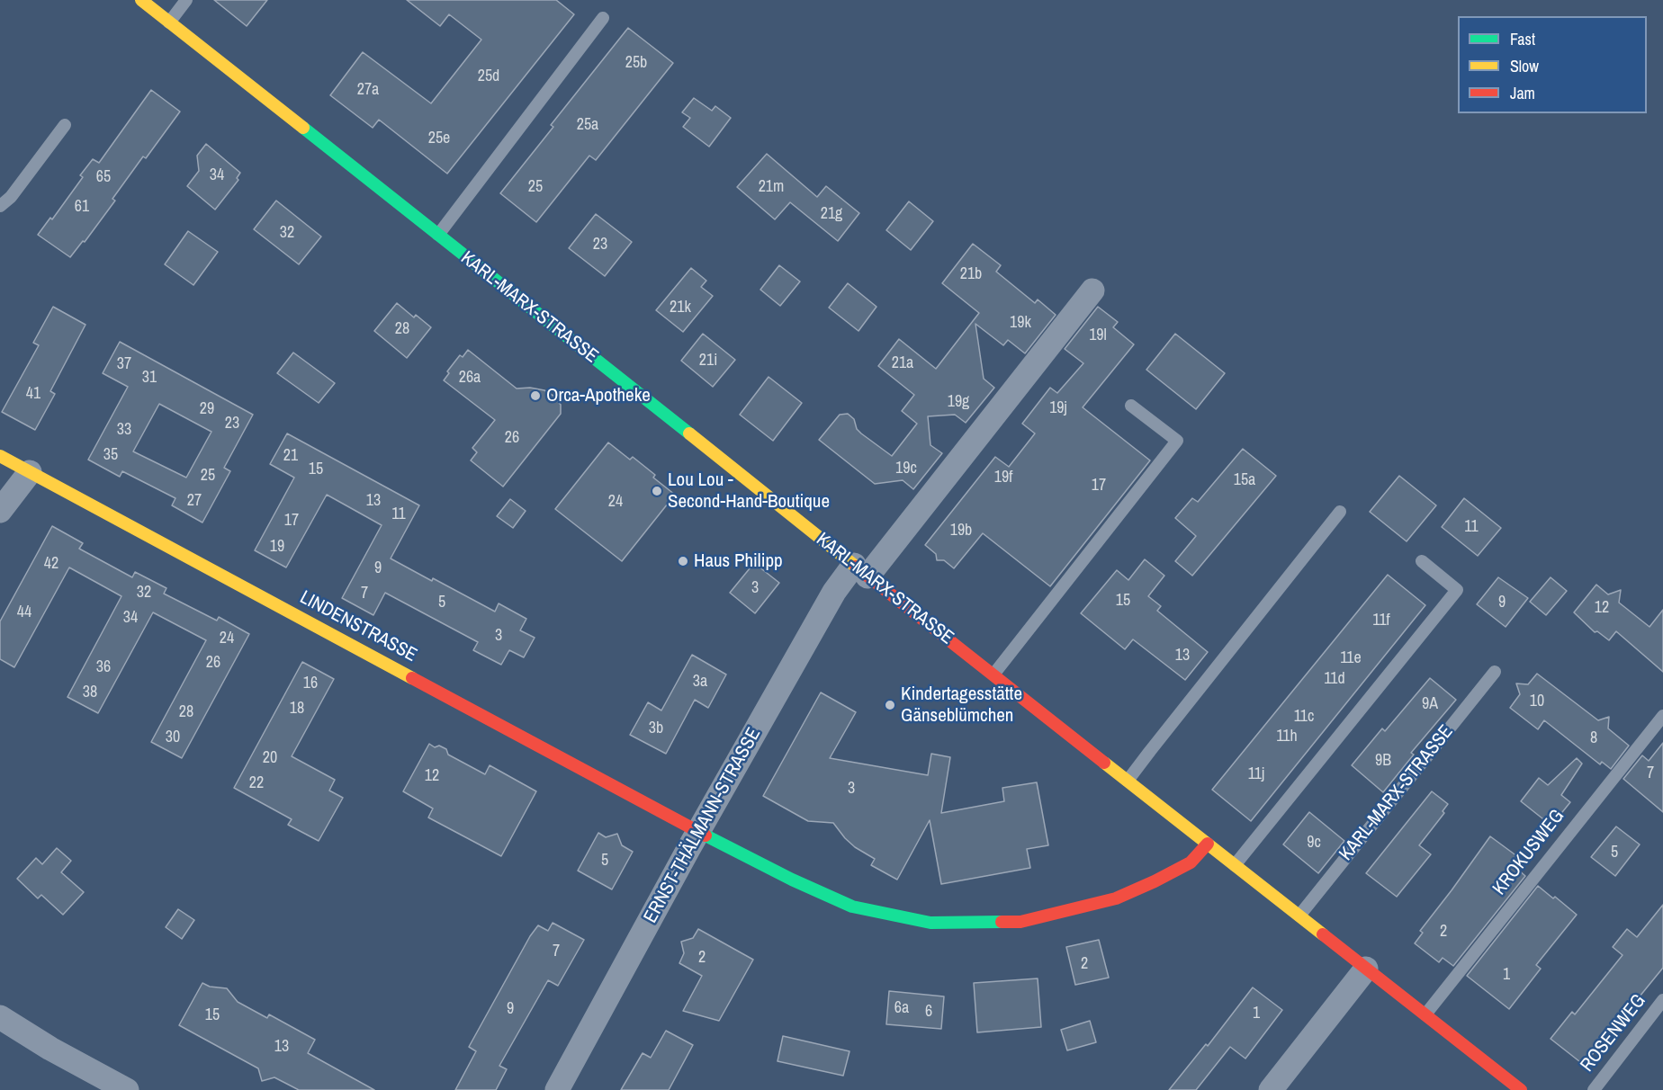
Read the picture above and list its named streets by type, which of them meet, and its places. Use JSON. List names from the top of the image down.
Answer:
{
  "streets": {
    "main road": ["KARL-MARX-STRASSE", "LINDENSTRASSE"],
    "street": ["ERNST-THÄLMANN-STRASSE"],
    "lane": ["KROKUSWEG", "ROSENWEG"]
  },
  "crossings": [
    ["KARL-MARX-STRASSE", "LINDENSTRASSE"],
    ["KARL-MARX-STRASSE", "ERNST-THÄLMANN-STRASSE"],
    ["KARL-MARX-STRASSE", "KROKUSWEG"],
    ["LINDENSTRASSE", "ERNST-THÄLMANN-STRASSE"]
  ],
  "places": [
    "Orca-Apotheke",
    "Lou Lou - Second-Hand-Boutique",
    "Haus Philipp",
    "Kindertagesstätte Gänseblümchen"
  ],
  "house_numbers": [
    "25b",
    "25d",
    "27a",
    "25a",
    "25e",
    "34",
    "65",
    "25",
    "21m",
    "61",
    "21g",
    "32",
    "23",
    "21b",
    "21k",
    "19k",
    "28",
    "19l",
    "21i",
    "21a",
    "37",
    "31",
    "26a",
    "41",
    "19g",
    "19j",
    "29",
    "23",
    "33",
    "26",
    "35",
    "21",
    "19c",
    "15",
    "25",
    "19f",
    "15a",
    "17",
    "27",
    "13",
    "24",
    "11",
    "17",
    "11",
    "19b",
    "19",
    "42",
    "9",
    "3",
    "32",
    "7",
    "15",
    "5",
    "9",
    "12",
    "44",
    "34",
    "11f",
    "3",
    "24",
    "13",
    "11e",
    "26",
    "36",
    "11d",
    "3a",
    "16",
    "38",
    "10",
    "9A",
    "18",
    "28",
    "11c",
    "3b",
    "11h",
    "30",
    "8",
    "20",
    "9B",
    "7",
    "11j",
    "12",
    "22",
    "3",
    "9c",
    "5",
    "5",
    "2",
    "7",
    "2",
    "2",
    "1",
    "6a",
    "9",
    "6",
    "1",
    "15",
    "13"
  ],
  "legend": ["Fast", "Slow", "Jam"]
}
